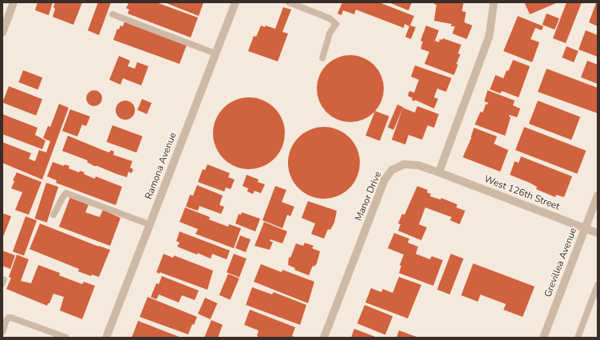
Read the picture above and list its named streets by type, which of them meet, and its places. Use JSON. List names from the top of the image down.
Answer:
{
  "streets": {
    "street": [
      "Ramona Avenue",
      "West 126th Street",
      "Manor Drive",
      "Grevillea Avenue"
    ]
  },
  "crossings": [
    ["West 126th Street", "Manor Drive"],
    ["West 126th Street", "Grevillea Avenue"]
  ]
}
